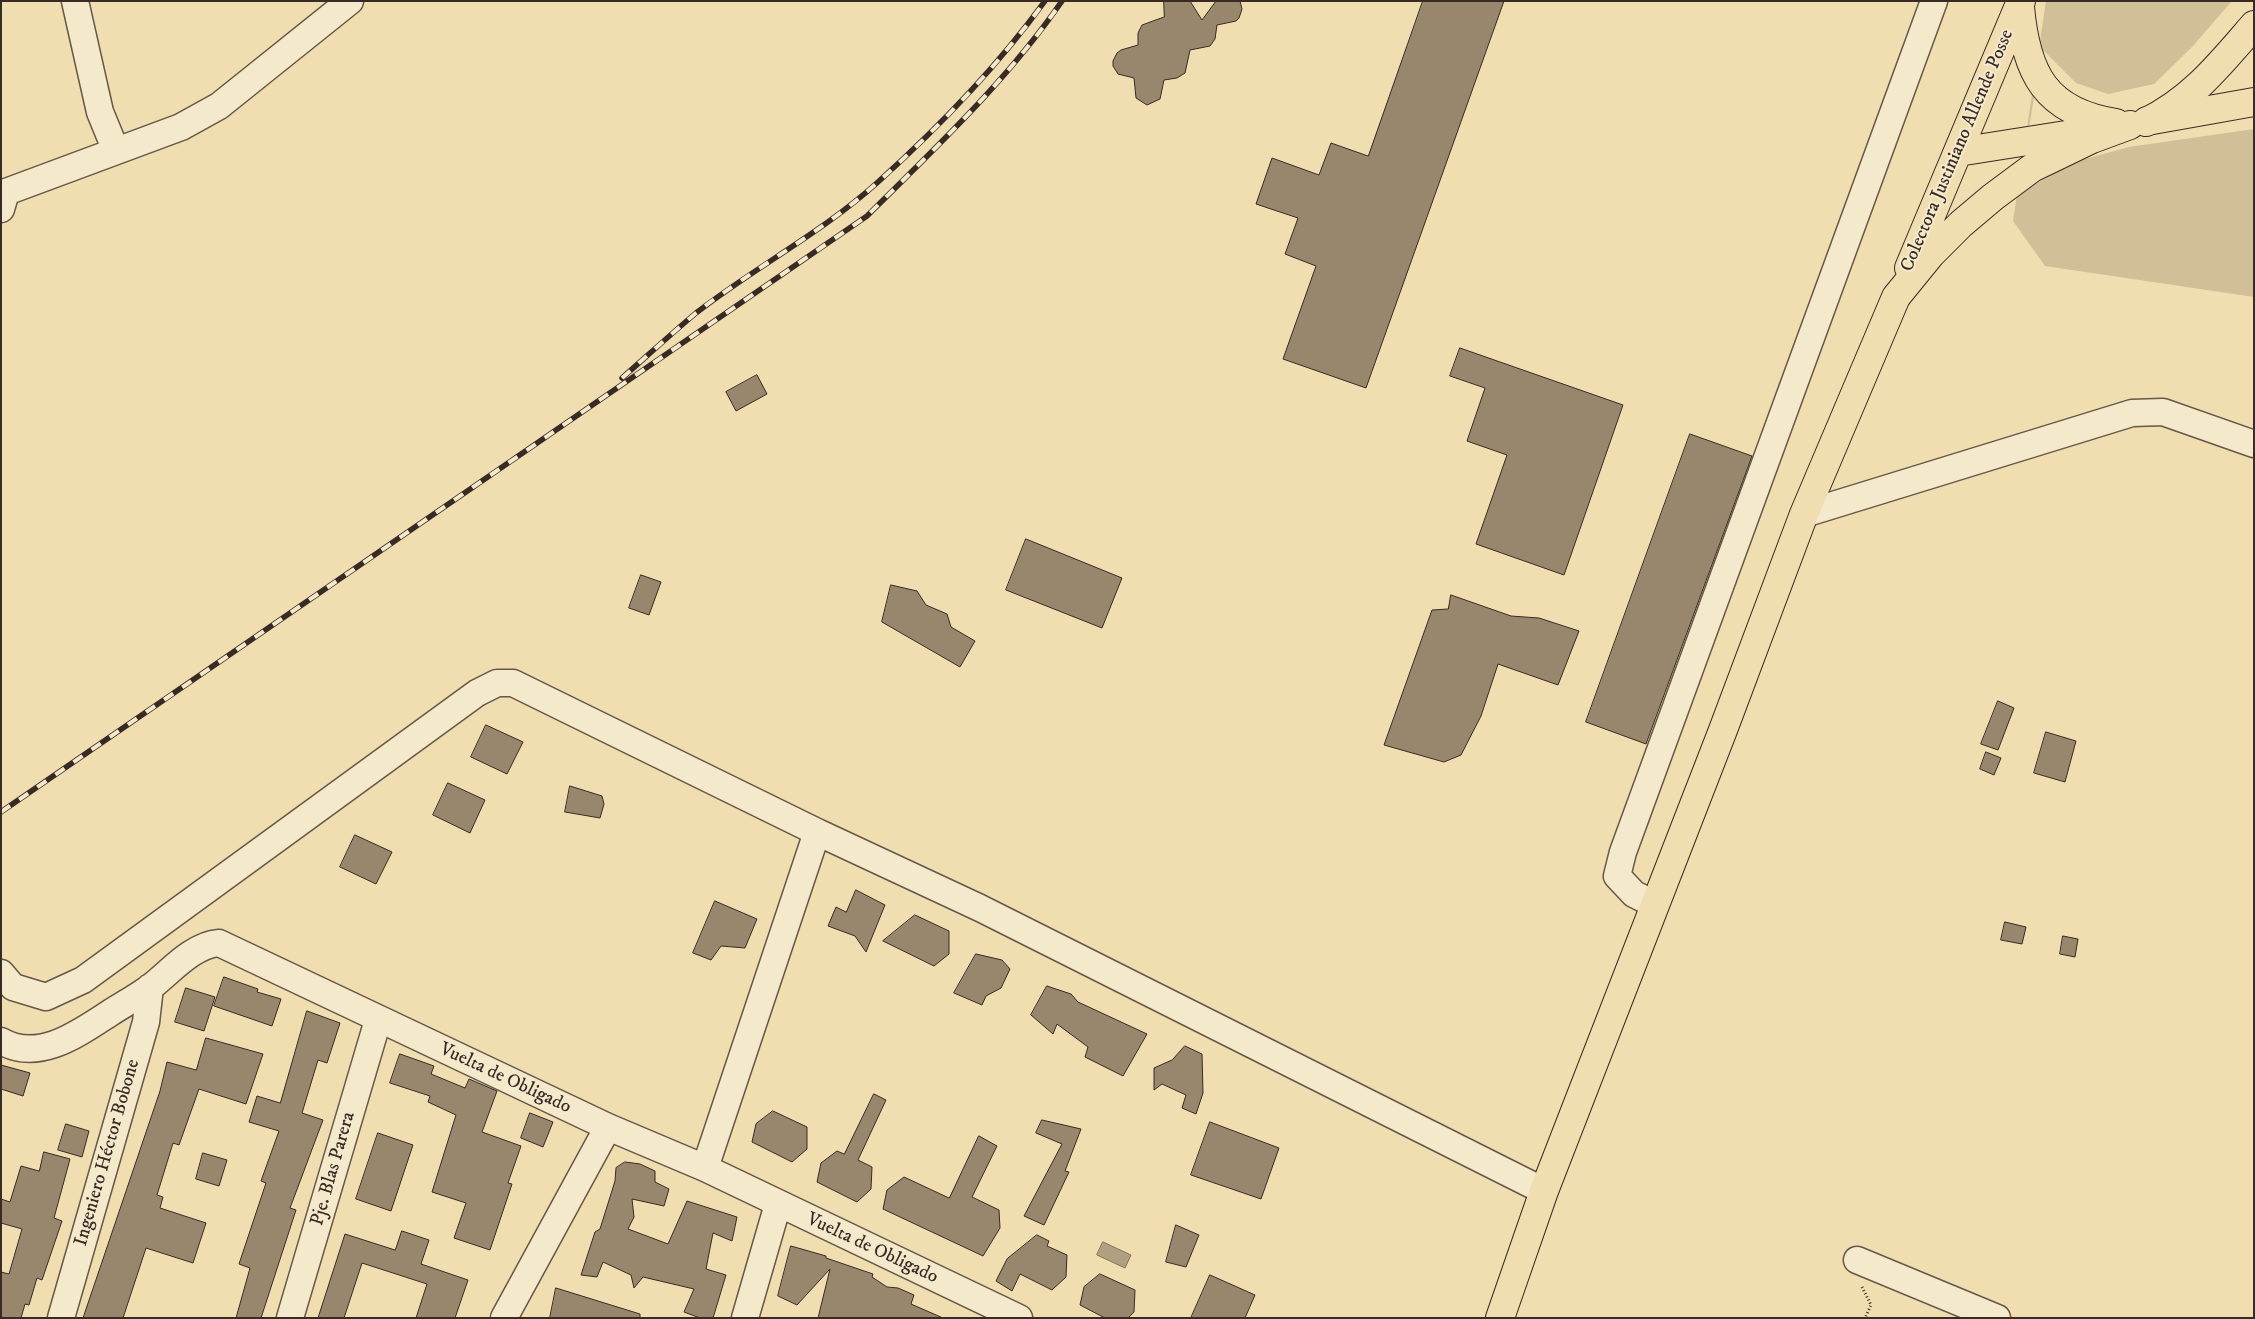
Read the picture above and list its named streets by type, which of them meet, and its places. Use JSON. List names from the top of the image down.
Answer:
{
  "streets": {
    "main road": ["Colectora Justiniano Allende Posse"],
    "street": ["Vuelta de Obligado", "Ingeniero Héctor Bobone", "Pje. Blas Parera"]
  },
  "crossings": [
    ["Vuelta de Obligado", "Ingeniero Héctor Bobone"],
    ["Vuelta de Obligado", "Pje. Blas Parera"]
  ]
}
